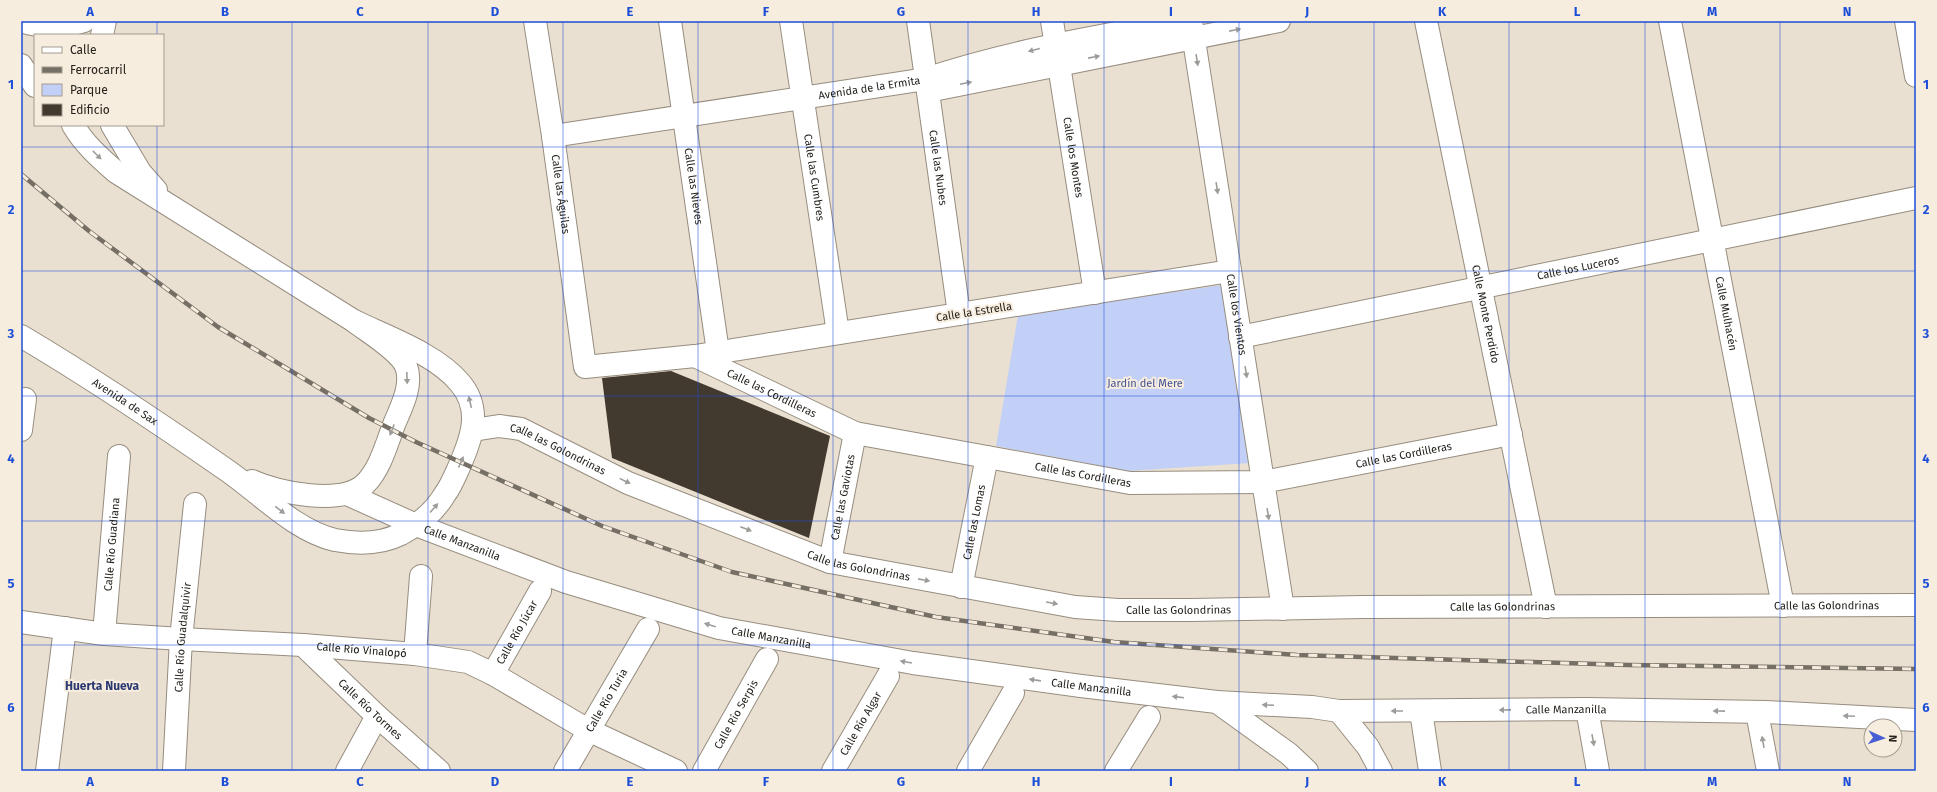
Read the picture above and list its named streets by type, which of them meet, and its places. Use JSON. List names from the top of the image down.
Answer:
{
  "streets": {
    "street": [
      "Avenida de la Ermita",
      "Calle los Montes",
      "Calle las Nubes",
      "Calle las Cumbres",
      "Calle las Nieves",
      "Calle las Águilas",
      "Calle los Luceros",
      "Calle la Estrella",
      "Calle Mulhacén",
      "Calle Monte Perdido",
      "Calle los Vientos",
      "Calle las Cordilleras",
      "Avenida de Sax",
      "Calle las Golondrinas",
      "Calle las Gaviotas",
      "Calle las Lomas",
      "Calle Manzanilla",
      "Calle Río Guadiana",
      "Calle Río Júcar",
      "Calle Río Guadalquivir",
      "Calle Río Vinalopó",
      "Calle Río Turia",
      "Calle Río Tormes",
      "Calle Río Serpis",
      "Calle Río Algar"
    ]
  },
  "crossings": [
    ["Avenida de la Ermita", "Calle los Montes"],
    ["Avenida de la Ermita", "Calle las Nubes"],
    ["Avenida de la Ermita", "Calle las Cumbres"],
    ["Avenida de la Ermita", "Calle las Nieves"],
    ["Avenida de la Ermita", "Calle las Águilas"],
    ["Avenida de la Ermita", "Calle los Vientos"],
    ["Calle los Montes", "Calle la Estrella"],
    ["Calle las Nubes", "Calle la Estrella"],
    ["Calle las Cumbres", "Calle la Estrella"],
    ["Calle las Nieves", "Calle la Estrella"],
    ["Calle las Águilas", "Calle las Cordilleras"],
    ["Calle los Luceros", "Calle Mulhacén"],
    ["Calle los Luceros", "Calle Monte Perdido"],
    ["Calle los Luceros", "Calle los Vientos"],
    ["Calle la Estrella", "Calle los Vientos"],
    ["Calle Mulhacén", "Calle las Golondrinas"],
    ["Calle Monte Perdido", "Calle las Cordilleras"],
    ["Calle Monte Perdido", "Calle las Golondrinas"],
    ["Calle los Vientos", "Calle las Cordilleras"],
    ["Calle los Vientos", "Calle las Golondrinas"],
    ["Calle las Cordilleras", "Calle las Gaviotas"],
    ["Calle las Cordilleras", "Calle las Lomas"],
    ["Calle las Golondrinas", "Calle las Gaviotas"],
    ["Calle las Golondrinas", "Calle las Lomas"],
    ["Calle Río Guadiana", "Calle Río Vinalopó"],
    ["Calle Río Júcar", "Calle Río Vinalopó"],
    ["Calle Río Guadalquivir", "Calle Río Vinalopó"],
    ["Calle Río Vinalopó", "Calle Río Turia"],
    ["Calle Río Vinalopó", "Calle Río Tormes"]
  ],
  "one_way": ["Calle los Vientos", "Calle las Golondrinas", "Calle Manzanilla"],
  "districts": ["Huerta Nueva"],
  "parks": ["Jardín del Mere"],
  "legend": [
    "Calle",
    "Ferrocarril",
    "Parque",
    "Edificio"
  ],
  "north": "right",
  "grid": {
    "columns": [
      "A",
      "B",
      "C",
      "D",
      "E",
      "F",
      "G",
      "H",
      "I",
      "J",
      "K",
      "L",
      "M",
      "N"
    ],
    "rows": [
      "1",
      "2",
      "3",
      "4",
      "5",
      "6"
    ]
  }
}
